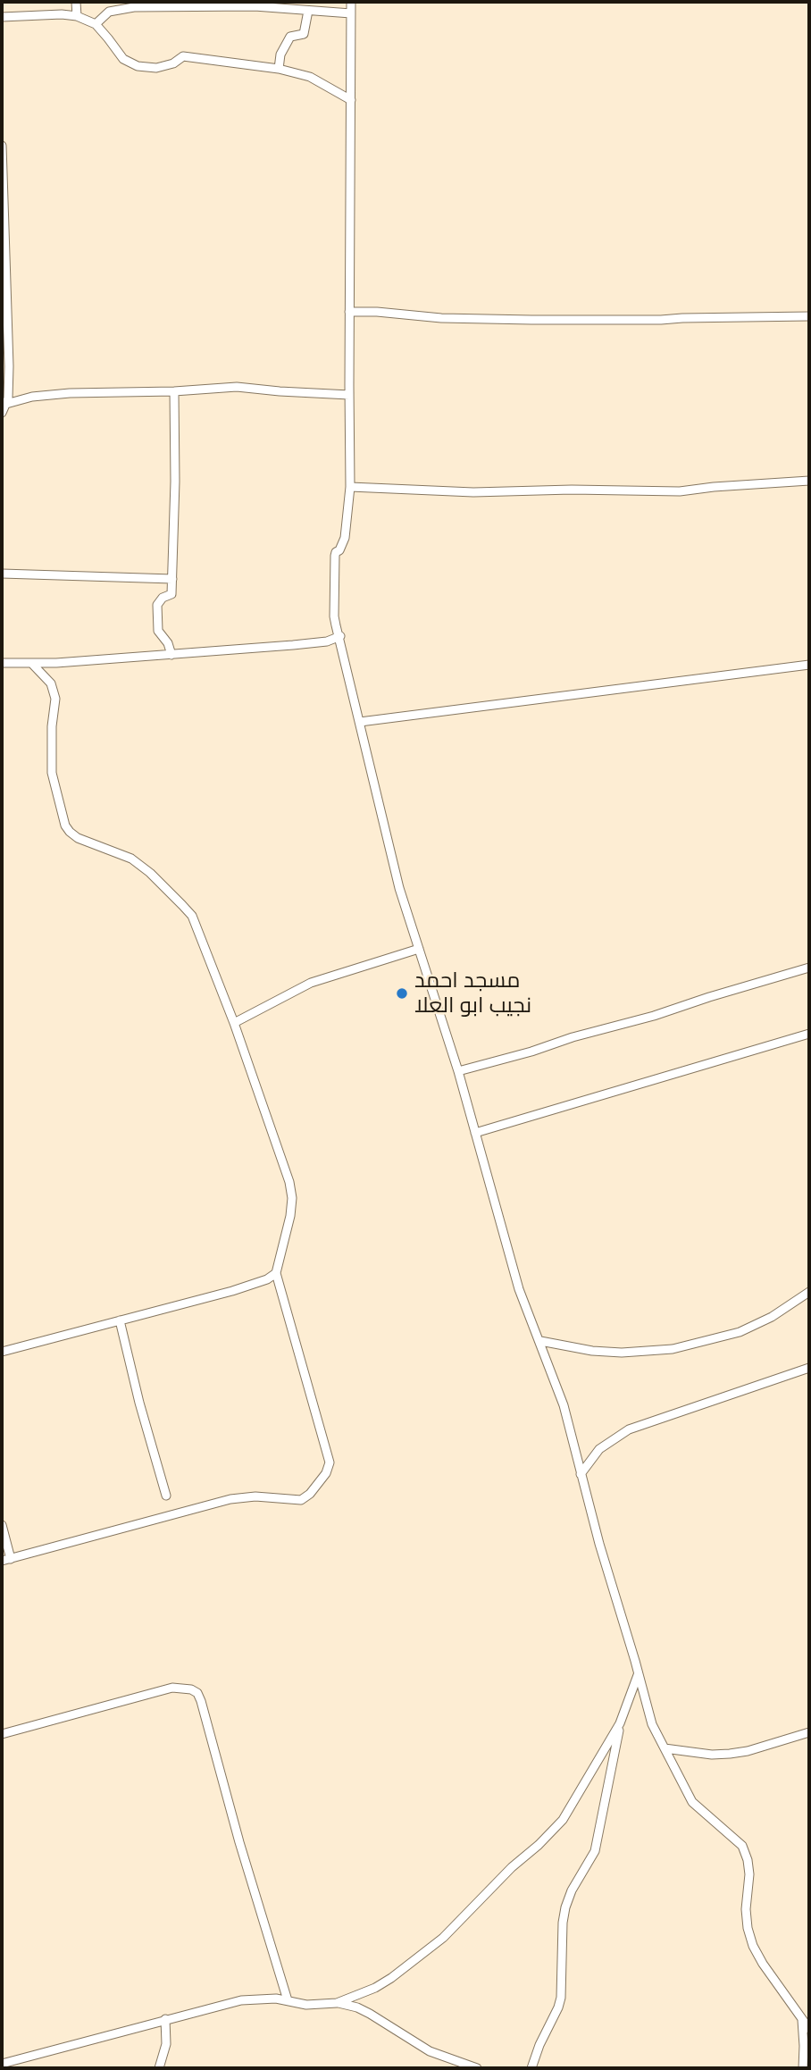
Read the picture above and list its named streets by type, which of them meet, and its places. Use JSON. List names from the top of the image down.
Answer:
{
  "places": ["مسجد احمد نجيب ابو العلا"]
}
